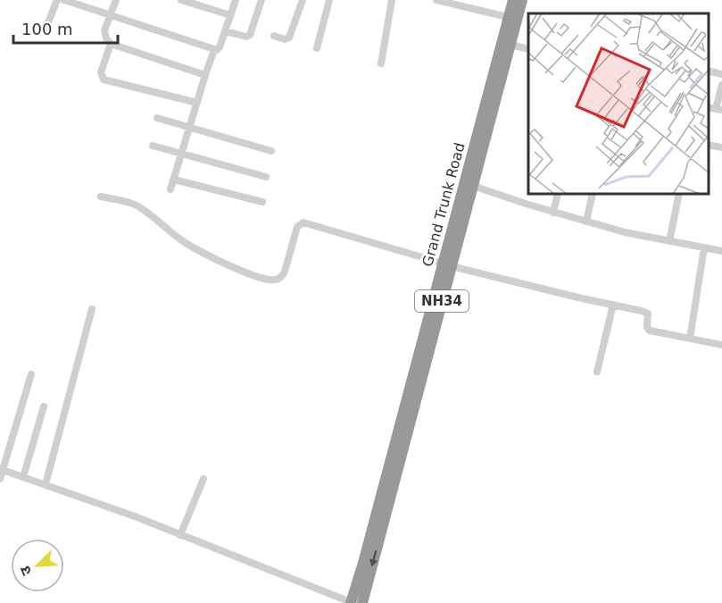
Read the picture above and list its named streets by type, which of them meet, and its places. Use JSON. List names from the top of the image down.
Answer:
{
  "streets": {
    "highway": ["Grand Trunk Road", "NH34"]
  },
  "scale_bar": "100 m",
  "north": "bottom left"
}
